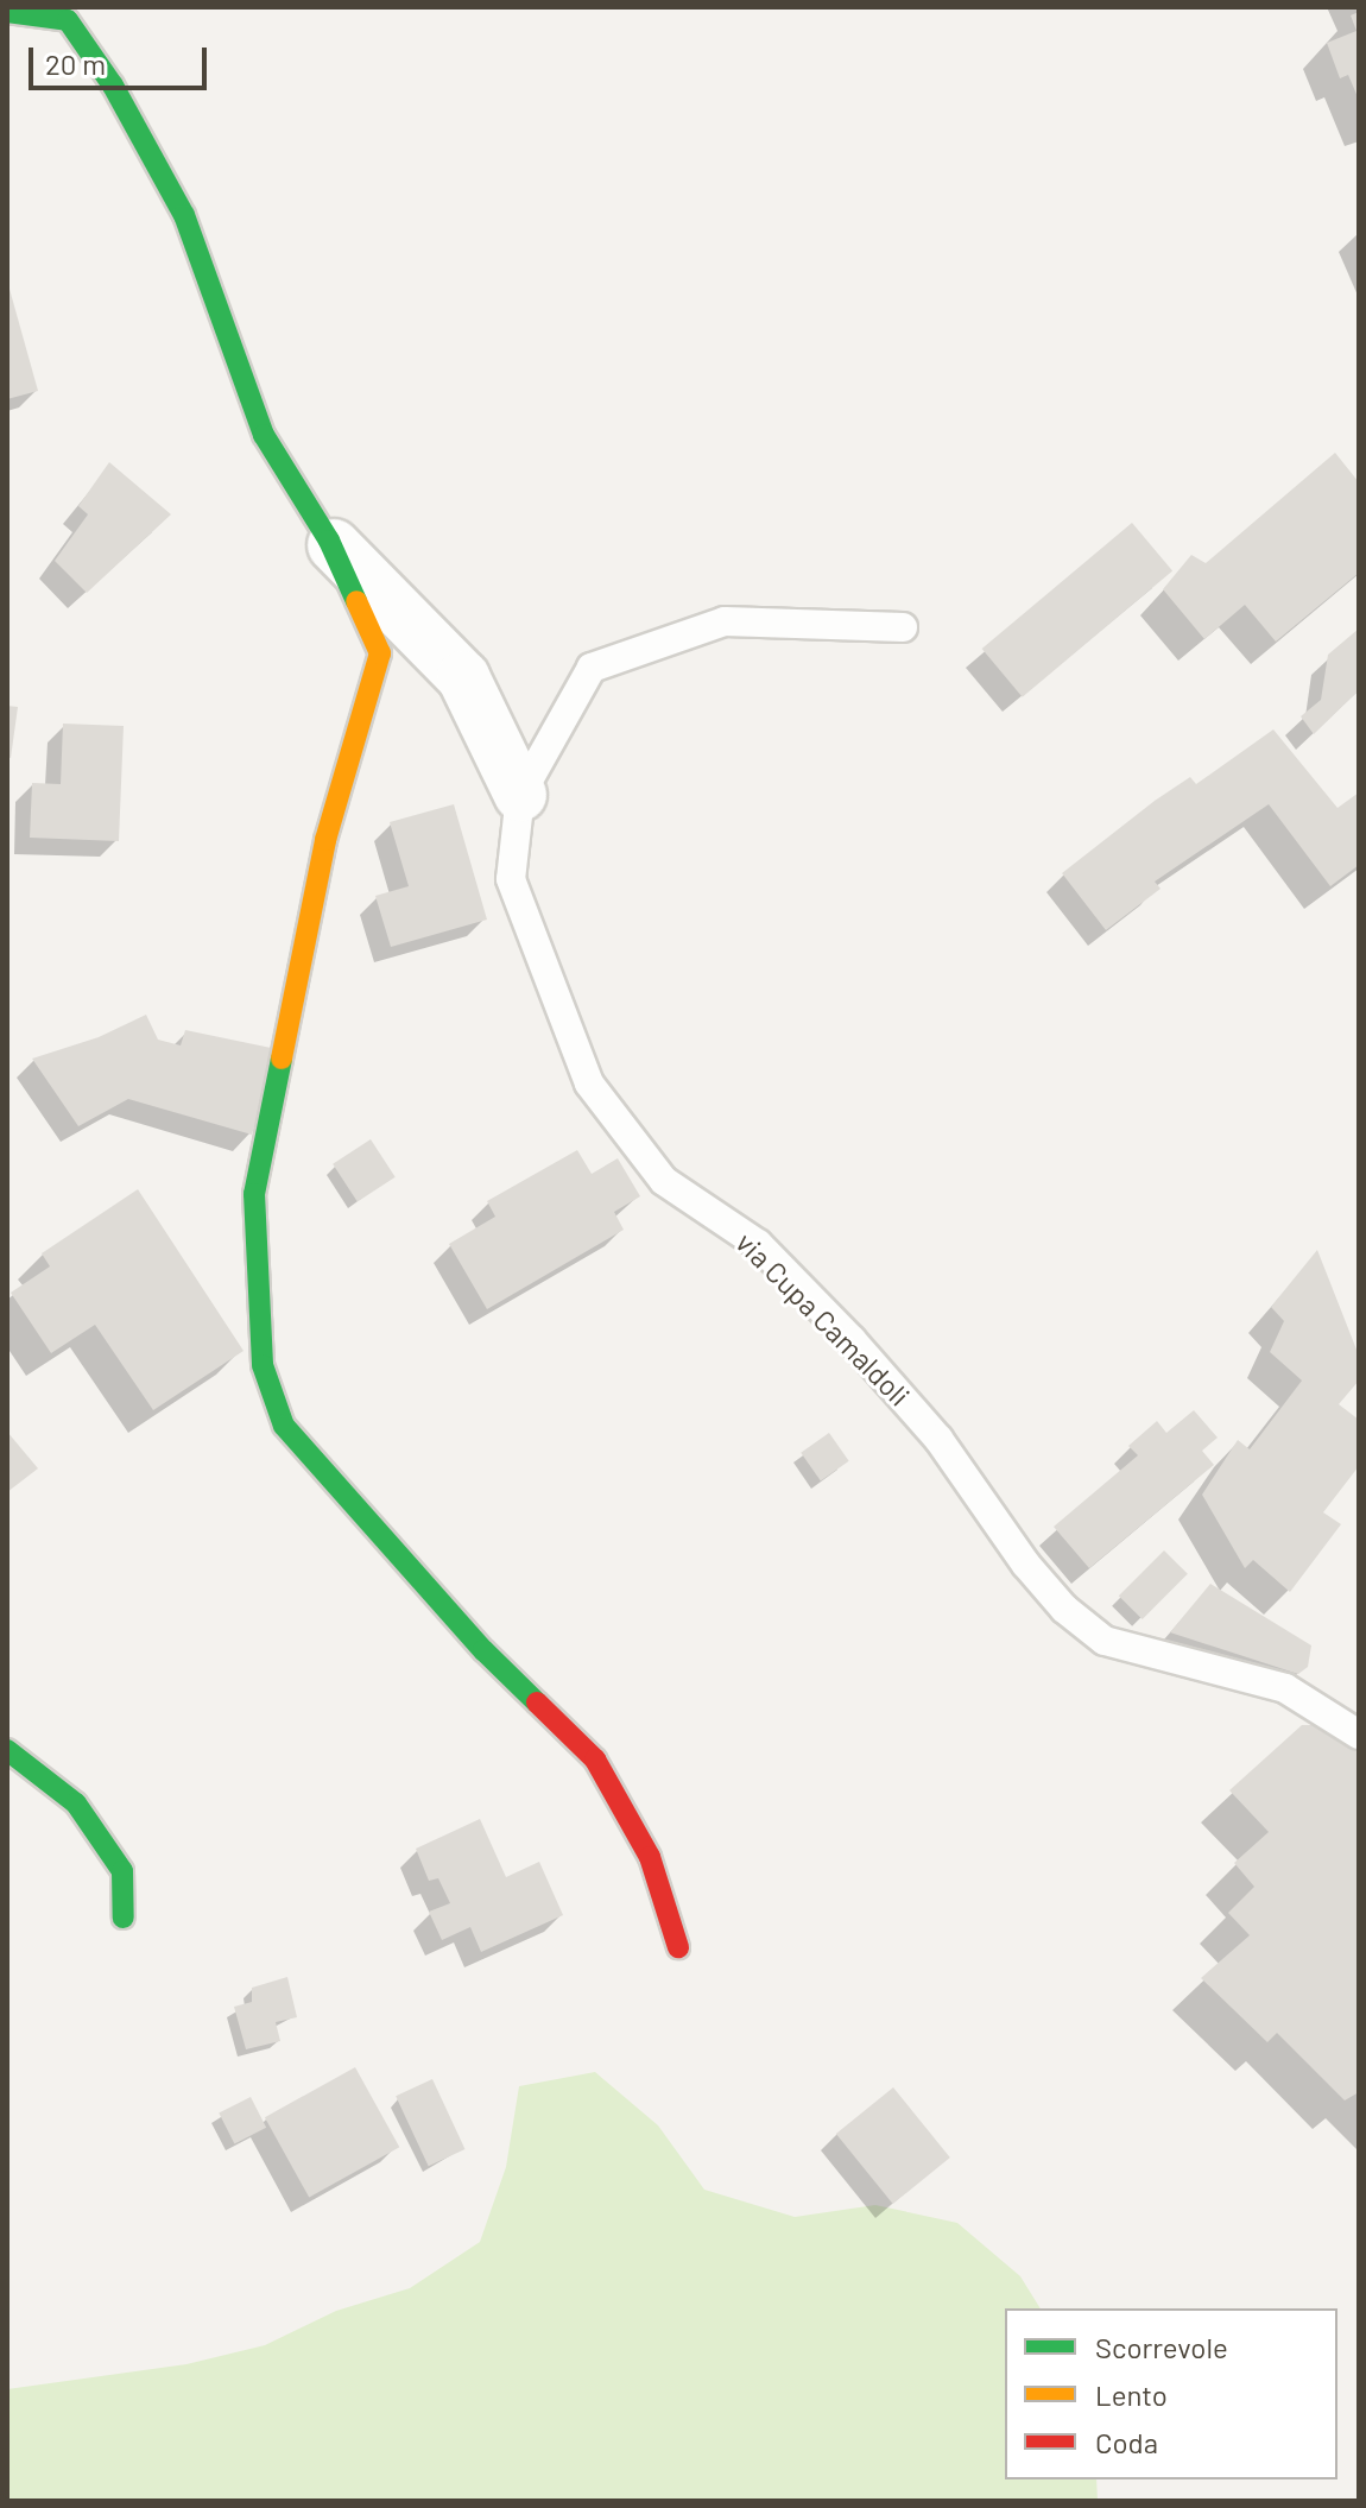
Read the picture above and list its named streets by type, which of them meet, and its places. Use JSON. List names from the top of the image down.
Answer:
{
  "streets": {
    "lane": ["via Cupa Camaldoli"]
  },
  "legend": ["Scorrevole", "Lento", "Coda"],
  "scale_bar": "20 m"
}
